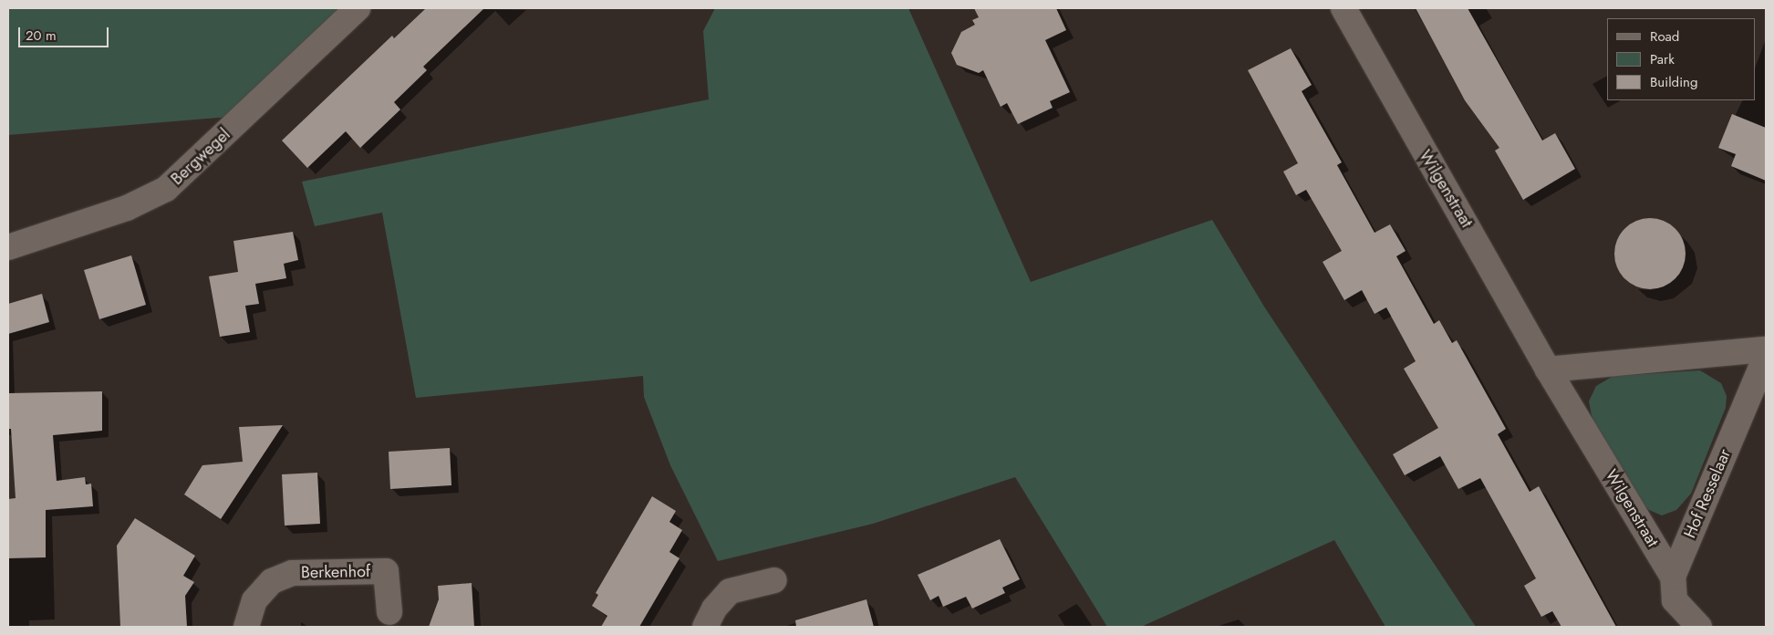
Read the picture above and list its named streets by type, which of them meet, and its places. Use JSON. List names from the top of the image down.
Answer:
{
  "streets": {
    "street": [
      "Bergwegel",
      "Wilgenstraat",
      "Hof Resselaar",
      "Berkenhof"
    ]
  },
  "crossings": [
    ["Wilgenstraat", "Hof Resselaar"]
  ],
  "legend": ["Road", "Park", "Building"],
  "scale_bar": "20 m"
}
